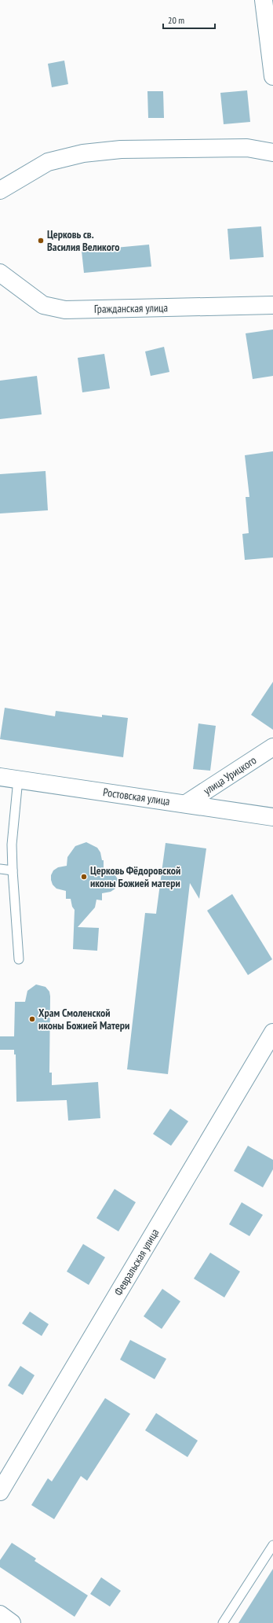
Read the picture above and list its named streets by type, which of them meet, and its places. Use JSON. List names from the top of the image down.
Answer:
{
  "streets": {
    "street": [
      "Гражданская улица",
      "улица Урицкого",
      "Ростовская улица",
      "Февральская улица"
    ]
  },
  "crossings": [
    ["улица Урицкого", "Ростовская улица"]
  ],
  "places": ["Церковь св. Василия Великого", "Церковь Фёдоровской иконы Божией матери", "Храм Смоленской иконы Божией Матери"],
  "scale_bar": "20 m"
}
